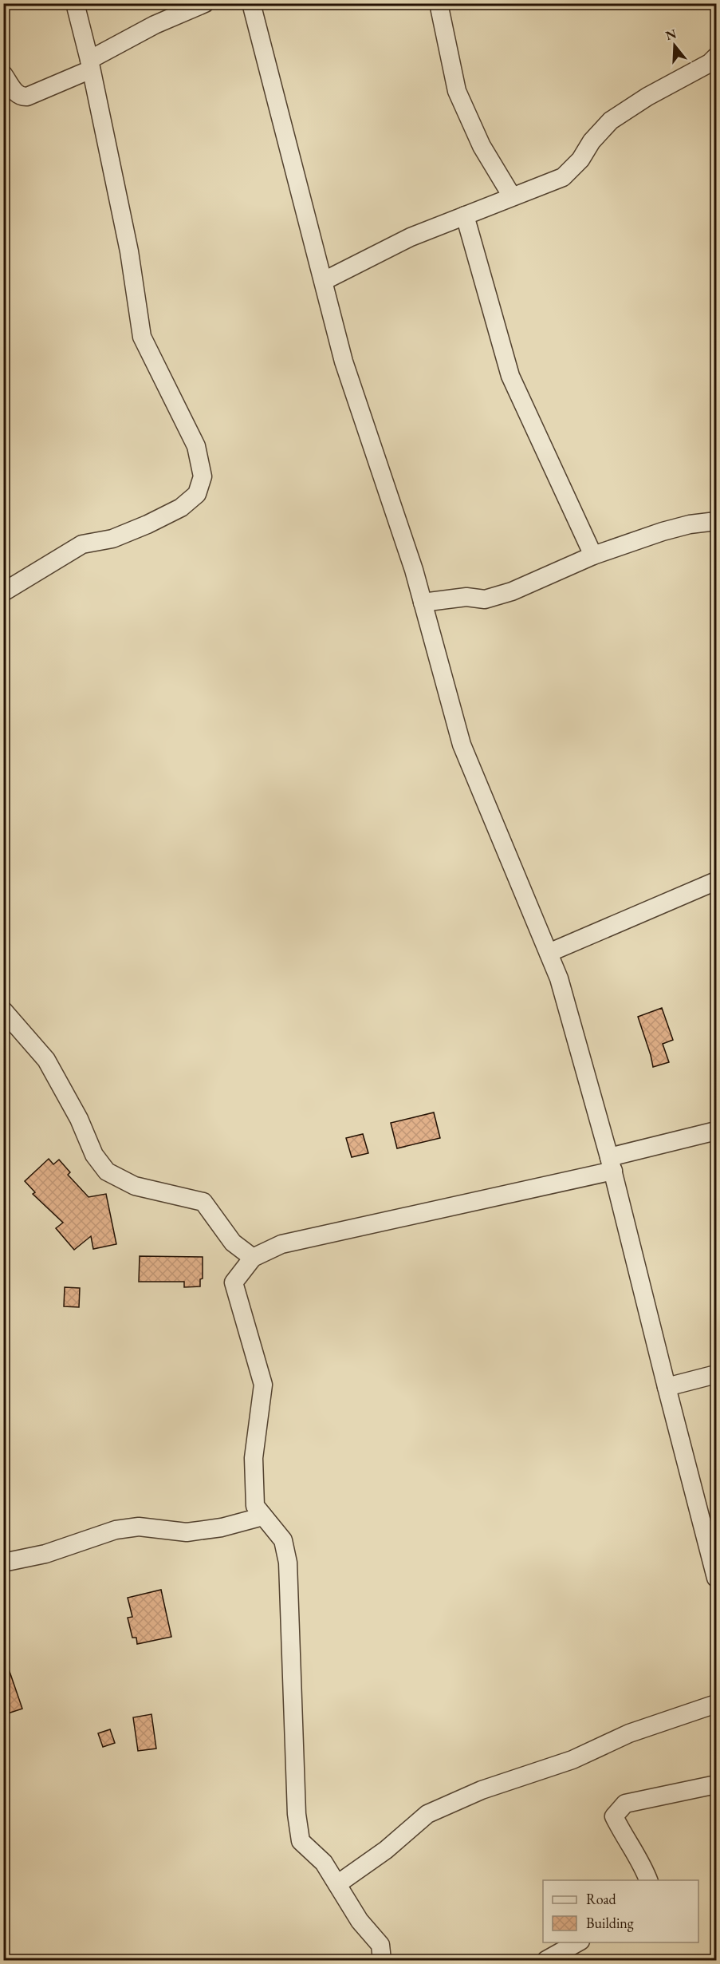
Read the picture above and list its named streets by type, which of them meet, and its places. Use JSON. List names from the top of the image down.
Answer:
{
  "legend": ["Road", "Building"],
  "north": "top"
}
